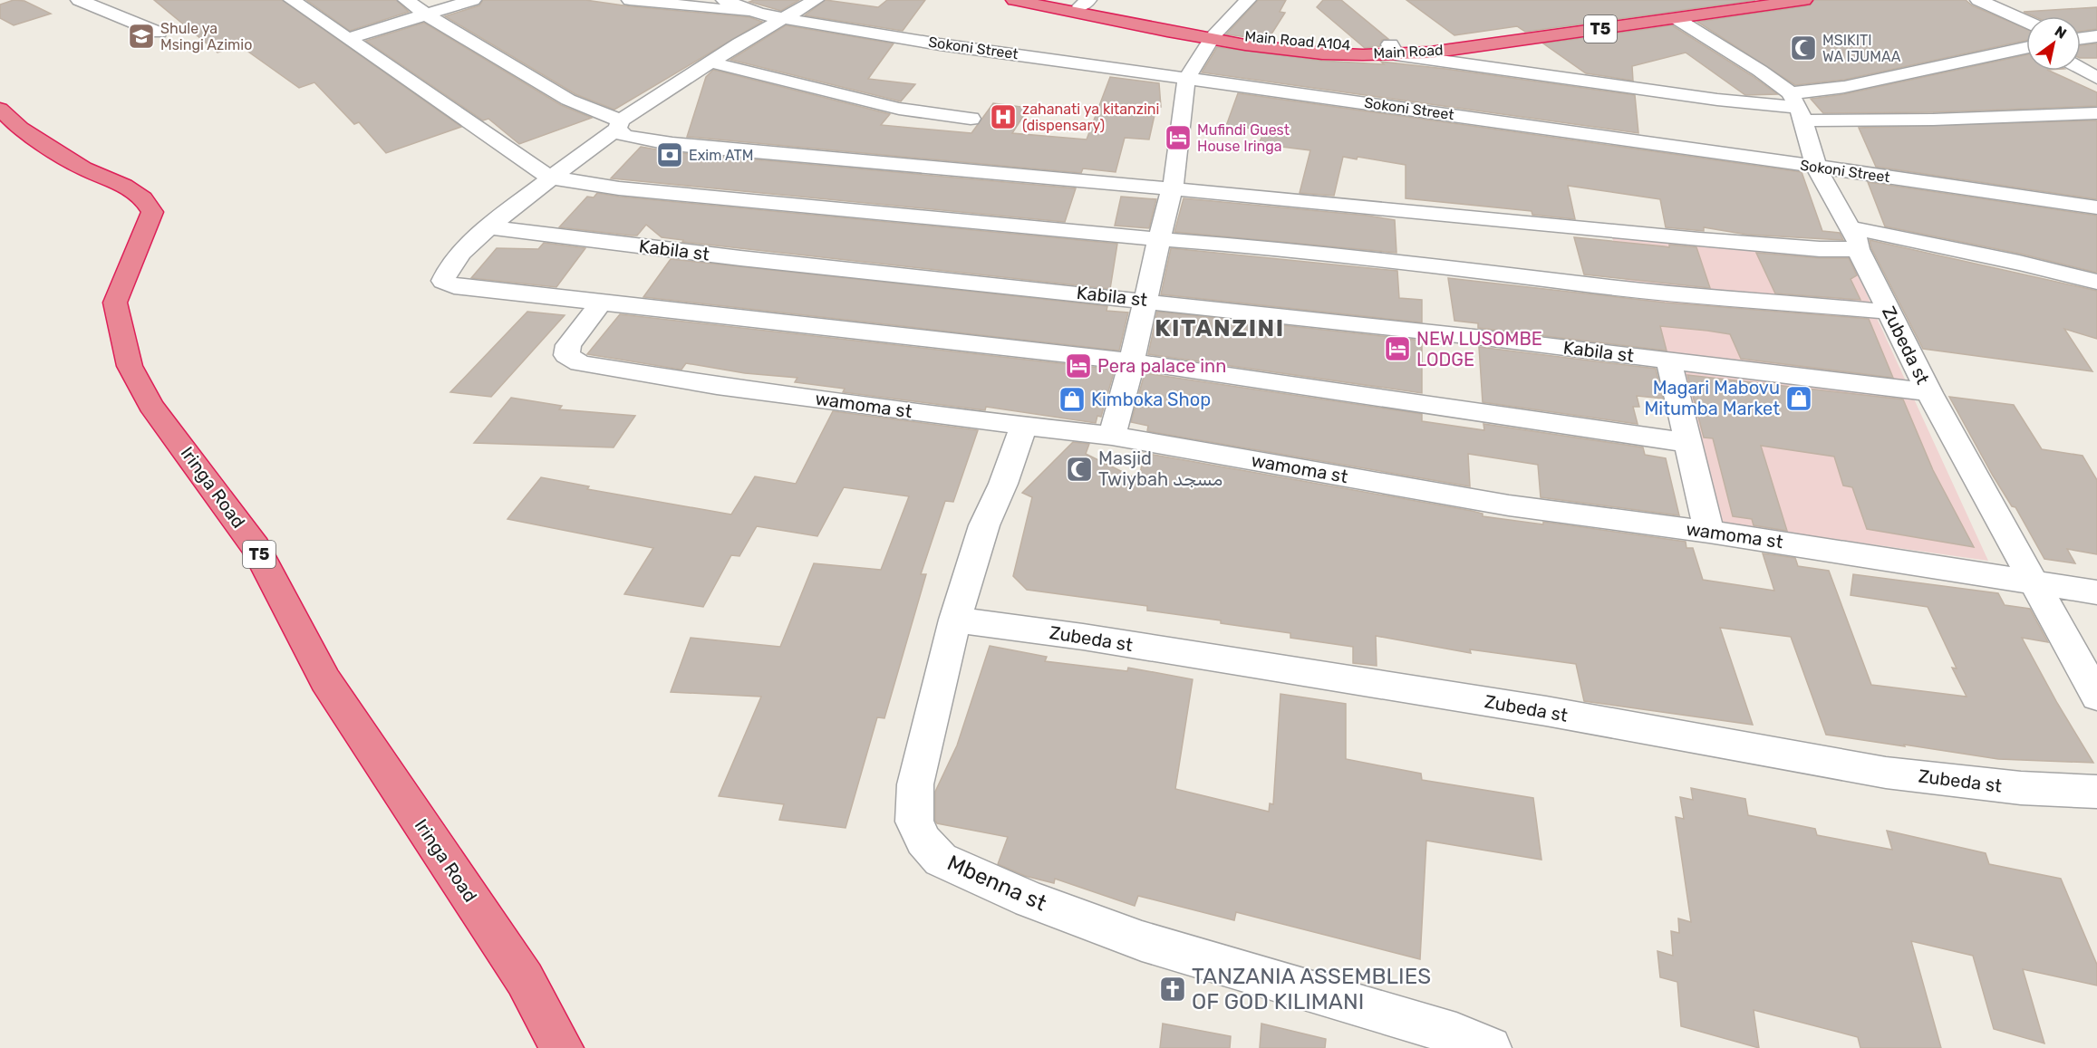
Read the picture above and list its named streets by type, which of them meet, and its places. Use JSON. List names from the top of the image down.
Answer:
{
  "streets": {
    "highway": ["T5", "Main Road", "Iringa Road"],
    "street": [
      "Sokoni Street",
      "Kabila st",
      "Zubeda st",
      "wamoma st",
      "Mbenna st"
    ]
  },
  "crossings": [
    ["T5", "Main Road"],
    ["Sokoni Street", "Zubeda st"],
    ["Kabila st", "Zubeda st"],
    ["Zubeda st", "wamoma st"],
    ["Zubeda st", "Mbenna st"],
    ["wamoma st", "Mbenna st"]
  ],
  "districts": ["KITANZINI"],
  "places": {
    "school or university": ["Shule ya Msingi Azimio"],
    "mosque": ["MSIKITI WA IJUMAA", "Masjid Twiybah مسجد"],
    "hospital": ["zahanati ya kitanzini (dispensary)"],
    "hotel": ["Mufindi Guest House Iringa", "NEW LUSOMBE LODGE", "Pera palace inn"],
    "bank": ["Exim ATM"],
    "shop": ["Magari Mabovu Mitumba Market", "Kimboka Shop"],
    "church": ["TANZANIA ASSEMBLIES OF GOD KILIMANI"]
  },
  "north": "top right"
}
